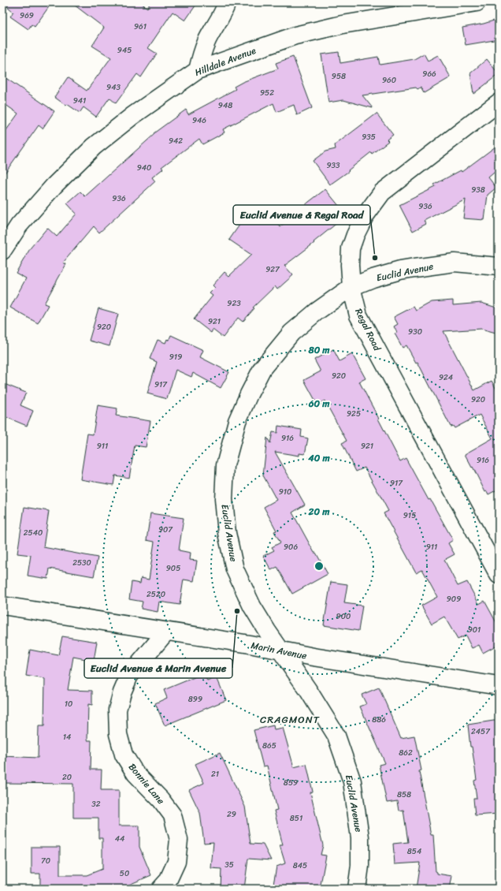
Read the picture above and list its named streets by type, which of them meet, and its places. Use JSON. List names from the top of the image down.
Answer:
{
  "streets": {
    "street": [
      "Hilldale Avenue",
      "Euclid Avenue",
      "Regal Road",
      "Marin Avenue",
      "Bonnie Lane"
    ]
  },
  "crossings": [
    ["Euclid Avenue", "Regal Road"],
    ["Euclid Avenue", "Marin Avenue"],
    ["Marin Avenue", "Bonnie Lane"]
  ],
  "districts": ["CRAGMONT"],
  "places": ["Euclid Avenue & Regal Road", "Euclid Avenue & Marin Avenue"],
  "house_numbers": [
    "969",
    "961",
    "945",
    "966",
    "958",
    "960",
    "943",
    "952",
    "941",
    "948",
    "946",
    "935",
    "942",
    "933",
    "940",
    "938",
    "936",
    "936",
    "927",
    "923",
    "921",
    "920",
    "930",
    "919",
    "920",
    "924",
    "917",
    "920",
    "925",
    "916",
    "911",
    "921",
    "916",
    "917",
    "910",
    "915",
    "907",
    "2540",
    "906",
    "911",
    "2530",
    "905",
    "2520",
    "909",
    "900",
    "901",
    "899",
    "10",
    "886",
    "2457",
    "14",
    "865",
    "862",
    "21",
    "20",
    "859",
    "858",
    "32",
    "29",
    "851",
    "44",
    "854",
    "70",
    "35",
    "845",
    "50"
  ],
  "rings": [
    "80 m",
    "60 m",
    "40 m",
    "20 m"
  ]
}
